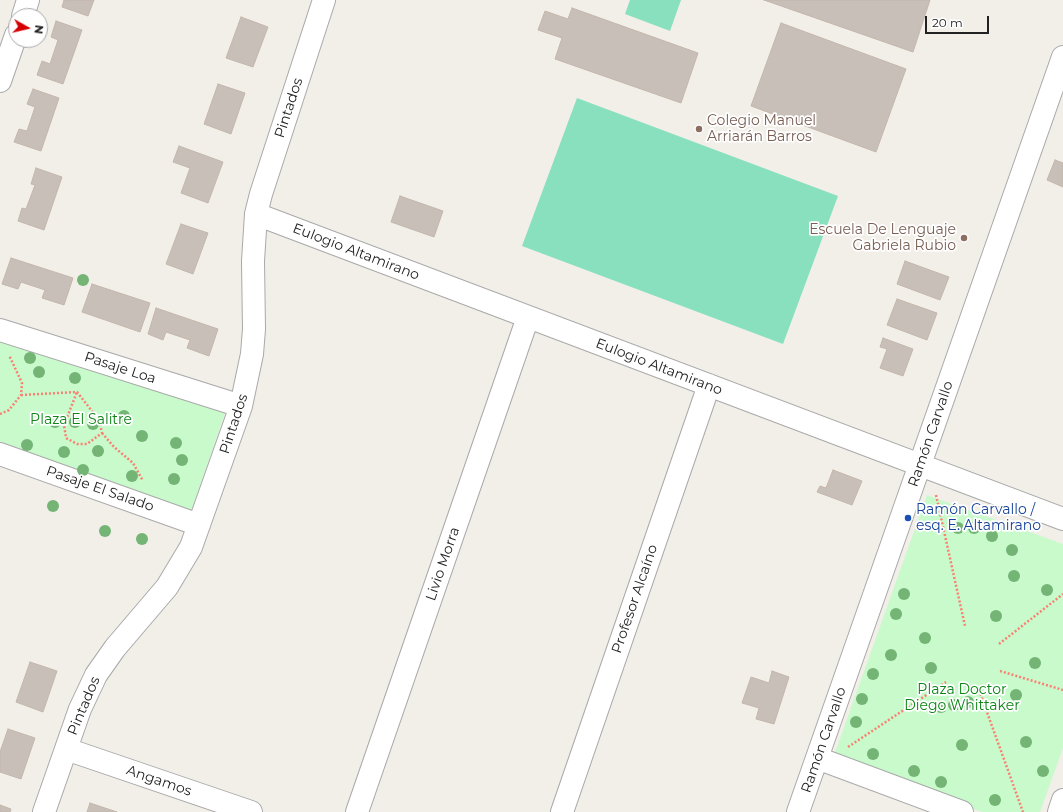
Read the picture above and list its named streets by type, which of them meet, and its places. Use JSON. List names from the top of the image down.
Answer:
{
  "streets": {
    "street": [
      "Pintados",
      "Eulogio Altamirano",
      "Pasaje Loa",
      "Ramón Carvallo",
      "Pasaje El Salado",
      "Livio Morra",
      "Profesor Alcaíno",
      "Angamos"
    ]
  },
  "crossings": [
    ["Pintados", "Eulogio Altamirano"],
    ["Pintados", "Pasaje Loa"],
    ["Pintados", "Pasaje El Salado"],
    ["Pintados", "Angamos"],
    ["Eulogio Altamirano", "Ramón Carvallo"],
    ["Eulogio Altamirano", "Livio Morra"],
    ["Eulogio Altamirano", "Profesor Alcaíno"]
  ],
  "parks": ["Plaza El Salitre", "Plaza Doctor Diego Whittaker"],
  "places": ["Colegio Manuel Arriarán Barros", "Escuela De Lenguaje Gabriela Rubio", "Ramón Carvallo / esq. E. Altamirano"],
  "scale_bar": "20 m",
  "north": "right"
}
